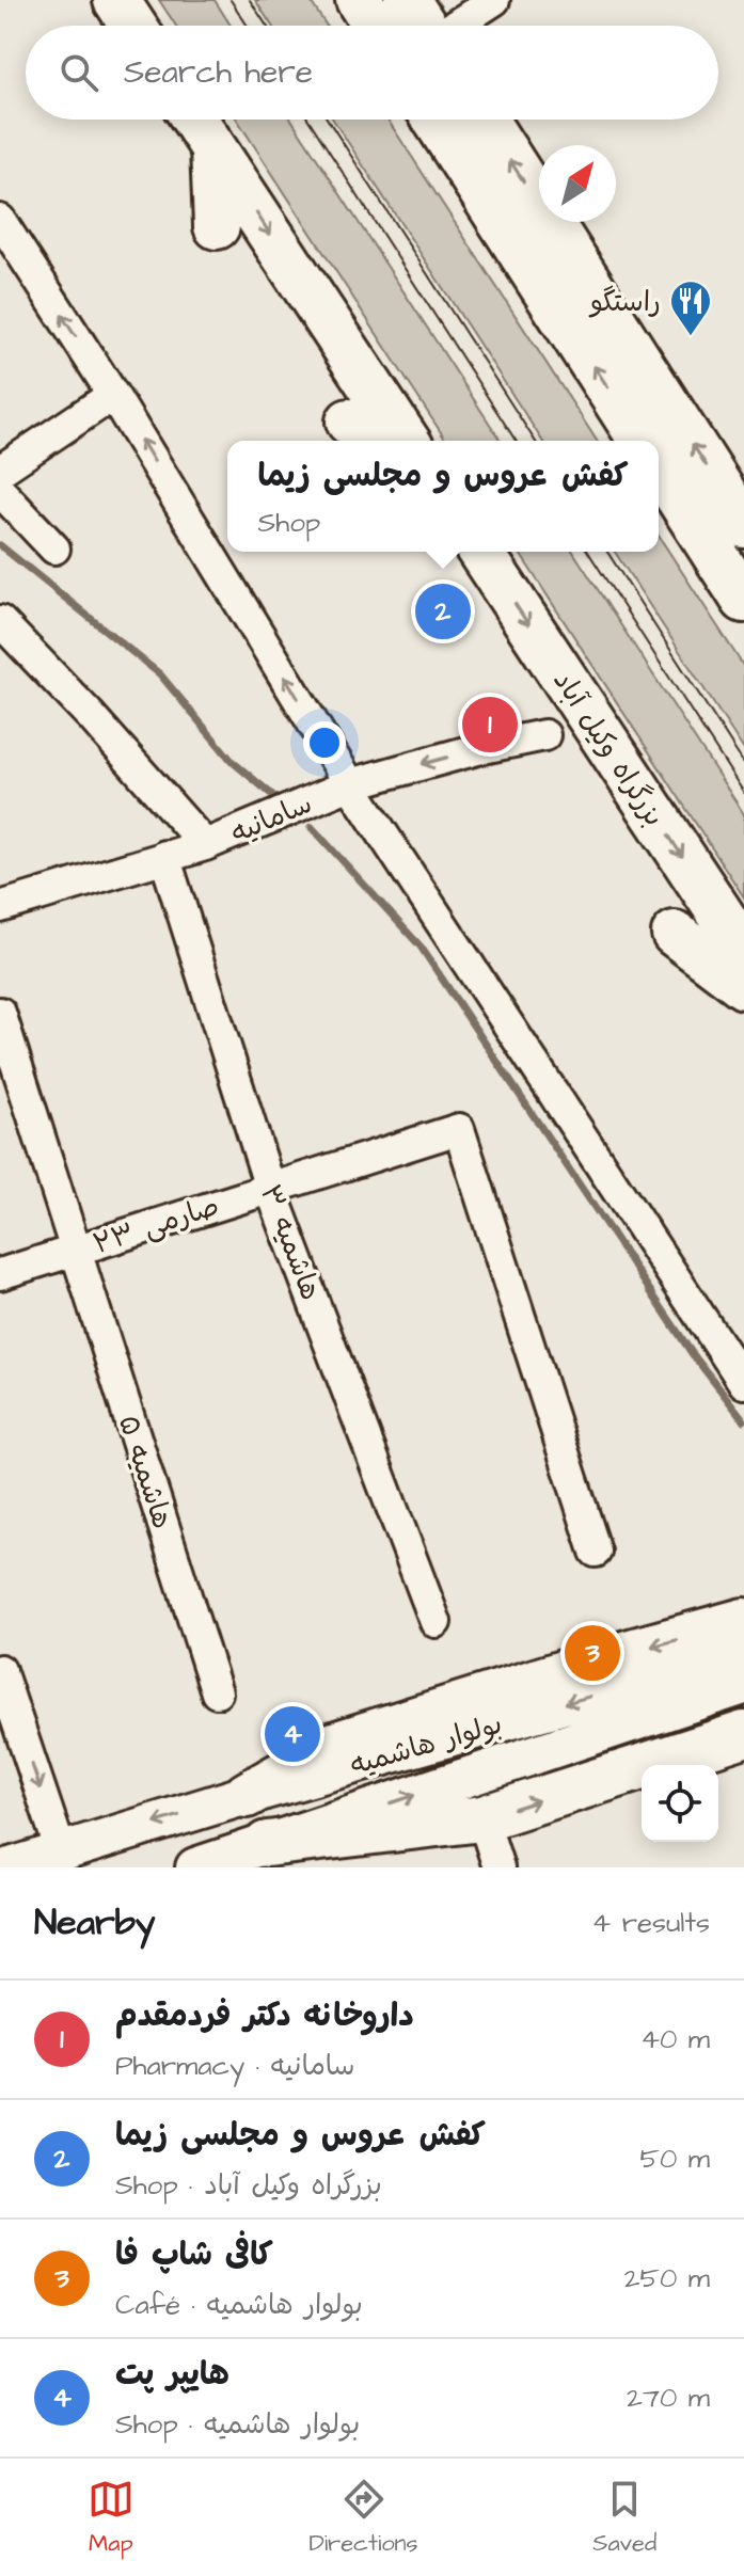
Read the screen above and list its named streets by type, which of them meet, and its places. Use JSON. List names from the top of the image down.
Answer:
{
  "streets": {
    "highway": ["بزرگراه وکیل آباد"],
    "main road": ["بولوار هاشمیه"],
    "street": [
      "سامانیه",
      "صارمی ۲۳",
      "هاشمیه ۳",
      "هاشمیه ۵"
    ]
  },
  "crossings": [
    ["سامانیه", "هاشمیه ۳"],
    ["صارمی ۲۳", "هاشمیه ۳"],
    ["صارمی ۲۳", "هاشمیه ۵"]
  ],
  "one_way": ["سامانیه"],
  "places": {
    "restaurant": ["راستگو"]
  },
  "north": "top right",
  "page": {
    "search": "Search here",
    "popup": ["کفش عروس و مجلسی زیما", "Shop"],
    "pins": [
      "2",
      "1",
      "3",
      "4"
    ],
    "heading": ["Nearby", "4 results"],
    "list": [
      {
        "mark": "1",
        "name": "داروخانه دكتر فردمقدم",
        "note": "Pharmacy · سامانیه",
        "value": "40 m"
      },
      {
        "mark": "2",
        "name": "کفش عروس و مجلسی زیما",
        "note": "Shop · بزرگراه وکیل آباد",
        "value": "50 m"
      },
      {
        "mark": "3",
        "name": "کافی شاپ فا",
        "note": "Café · بولوار هاشمیه",
        "value": "250 m"
      },
      {
        "mark": "4",
        "name": "هایپر پت",
        "note": "Shop · بولوار هاشمیه",
        "value": "270 m"
      }
    ],
    "nav": ["Map", "Directions", "Saved"]
  }
}
